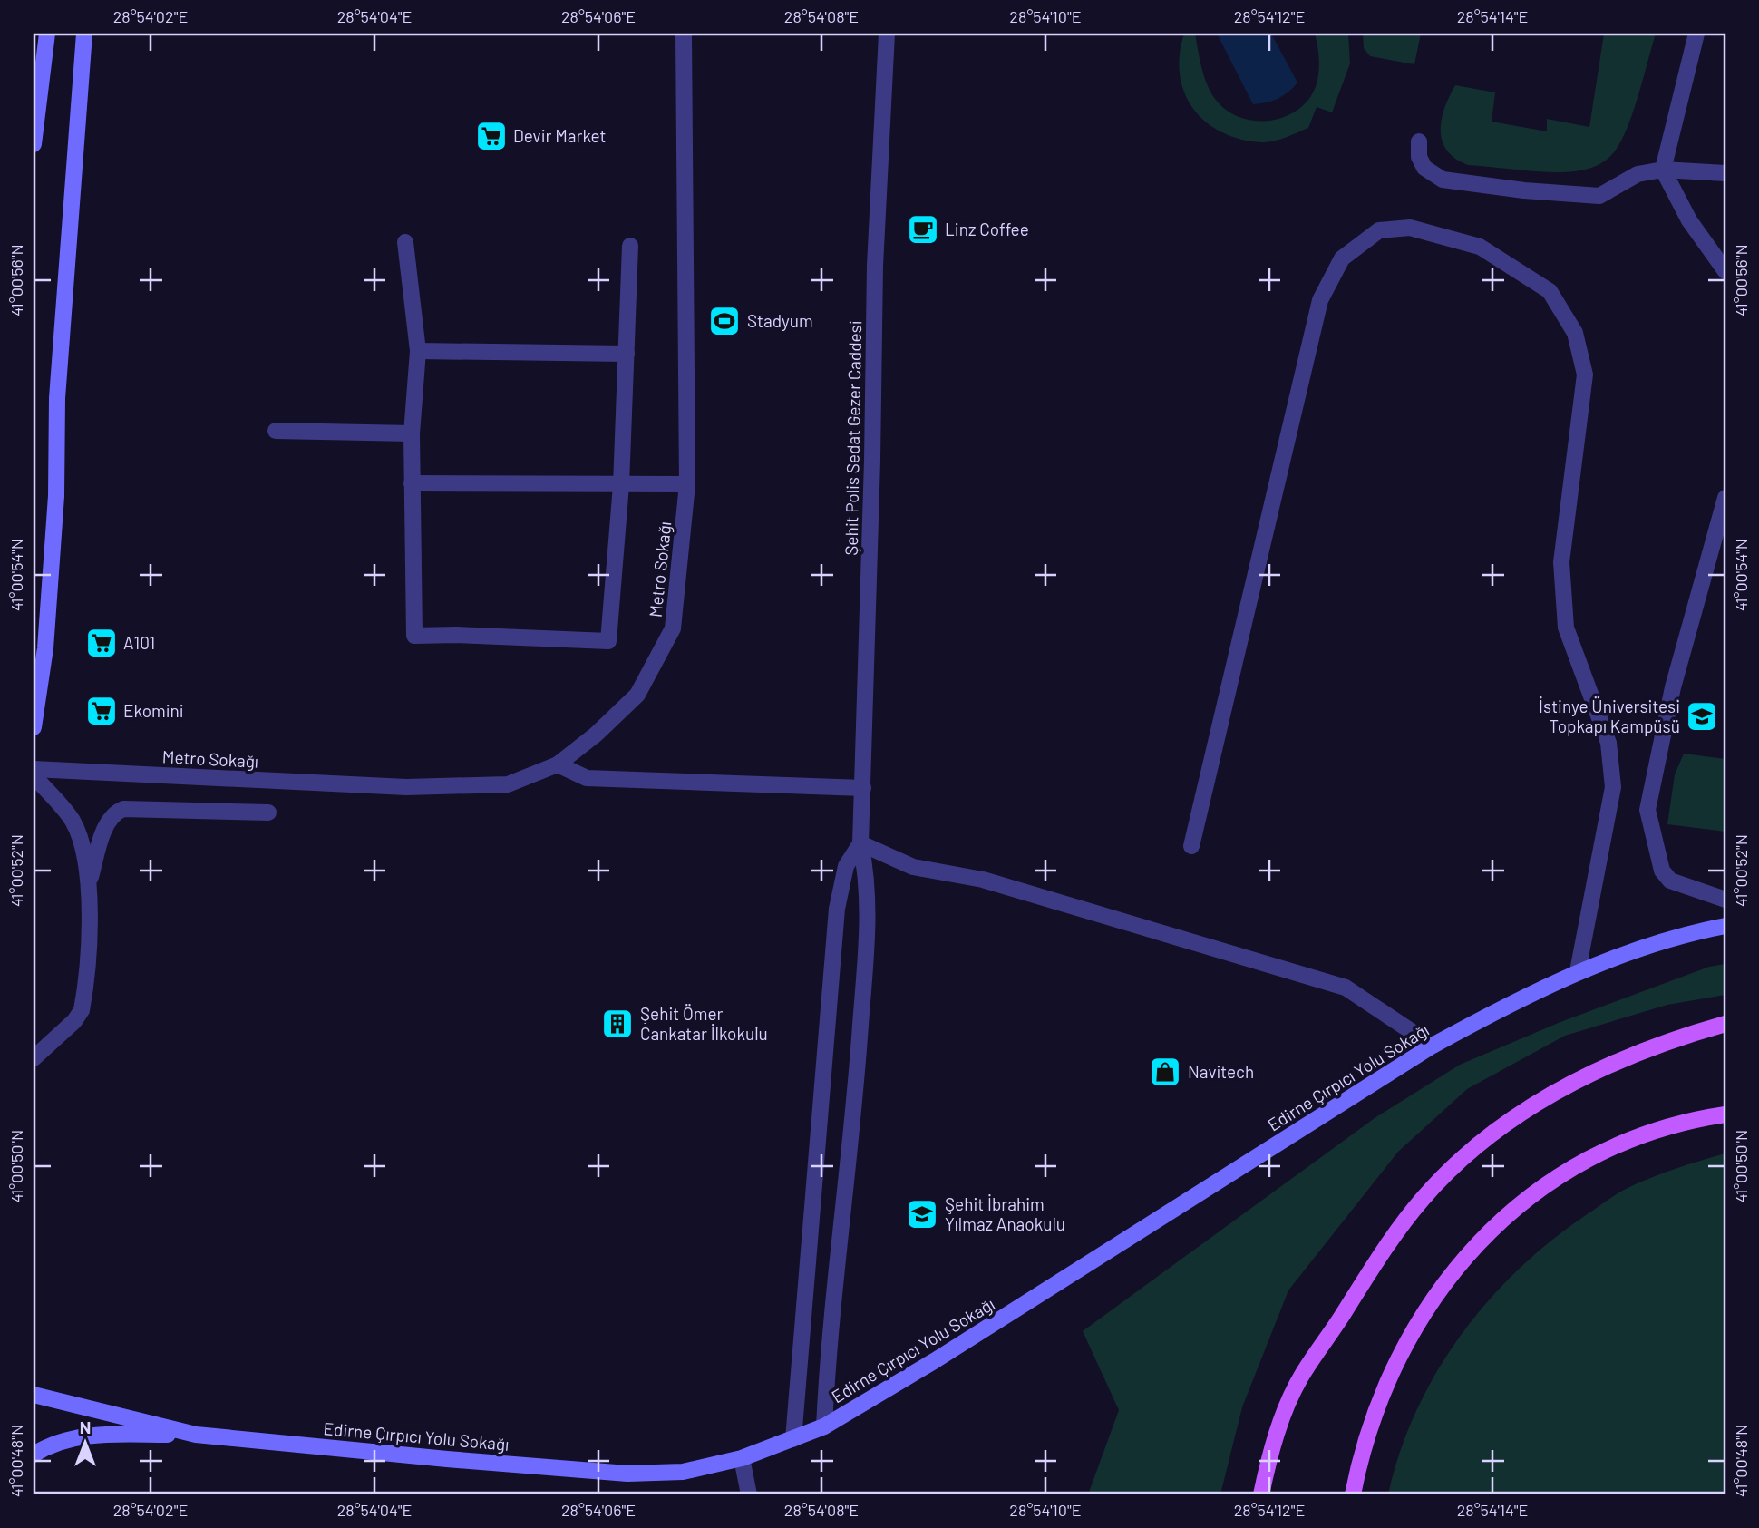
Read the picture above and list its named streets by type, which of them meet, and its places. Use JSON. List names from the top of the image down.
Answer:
{
  "streets": {
    "main road": ["Edirne Çırpıcı Yolu Sokağı"],
    "street": ["Şehit Polis Sedat Gezer Caddesi", "Metro Sokağı"]
  },
  "places": {
    "supermarket": ["Devir Market", "A101", "Ekomini"],
    "cafe": ["Linz Coffee"],
    "sports": ["Stadyum"],
    "school or university": ["İstinye Üniversitesi Topkapı Kampüsü", "Şehit İbrahim Yılmaz Anaokulu"],
    "building": ["Şehit Ömer Cankatar İlkokulu"],
    "shop": ["Navitech"]
  },
  "north": "top",
  "coordinates": [
    "28°54'02\"E",
    "28°54'04\"E",
    "28°54'06\"E",
    "28°54'08\"E",
    "28°54'10\"E",
    "28°54'12\"E",
    "28°54'14\"E",
    "41°00'56\"N",
    "41°00'54\"N",
    "41°00'52\"N",
    "41°00'50\"N",
    "41°00'48\"N"
  ]
}
